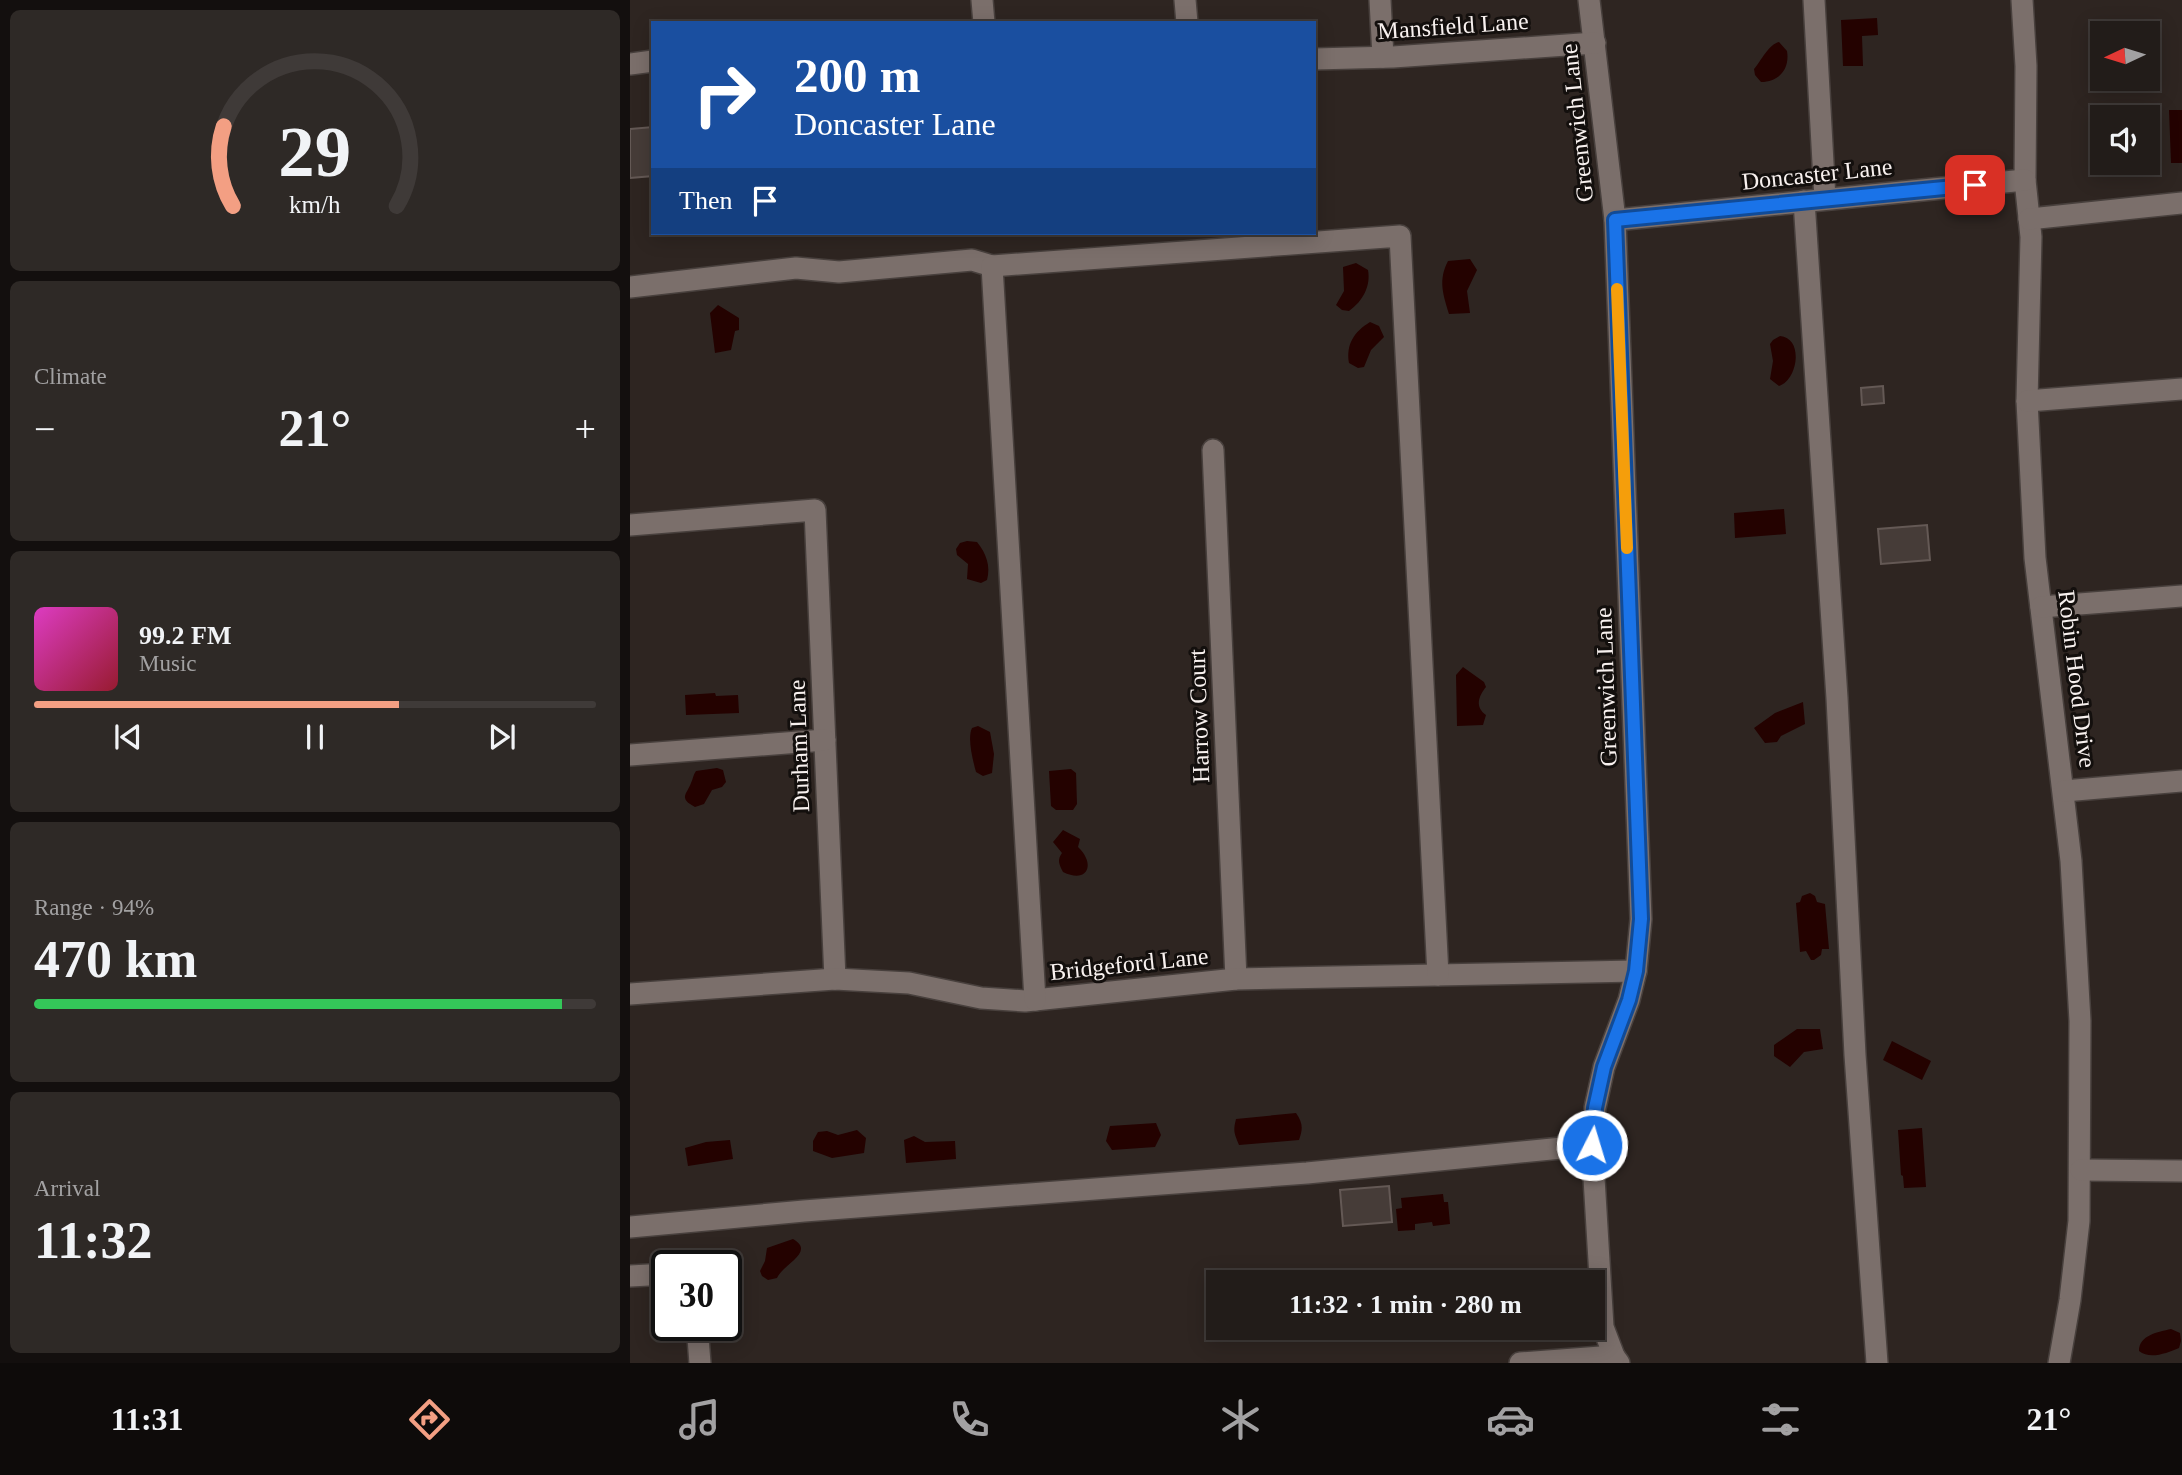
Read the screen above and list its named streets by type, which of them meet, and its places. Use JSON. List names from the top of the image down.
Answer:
{
  "streets": {
    "street": [
      "Mansfield Lane",
      "Greenwich Lane",
      "Doncaster Lane",
      "Robin Hood Drive",
      "Harrow Court",
      "Durham Lane",
      "Bridgeford Lane"
    ]
  },
  "crossings": [
    ["Mansfield Lane", "Greenwich Lane"],
    ["Greenwich Lane", "Doncaster Lane"],
    ["Greenwich Lane", "Bridgeford Lane"],
    ["Doncaster Lane", "Robin Hood Drive"],
    ["Harrow Court", "Bridgeford Lane"],
    ["Durham Lane", "Bridgeford Lane"]
  ],
  "north": "left",
  "page": {
    "turn": ["200 m", "Doncaster Lane"],
    "then": "Then",
    "tile": [
      "Climate",
      ["Range · 94%", "470 km"],
      ["Arrival", "11:32"]
    ],
    "heat": ["−", "21°", "+"],
    "song": ["99.2 FM", "Music"],
    "limit": "30",
    "trip": "11:32 · 1 min · 280 m",
    "tabs": ["11:31", "21°"],
    "gauge": ["29", "km/h"]
  }
}
